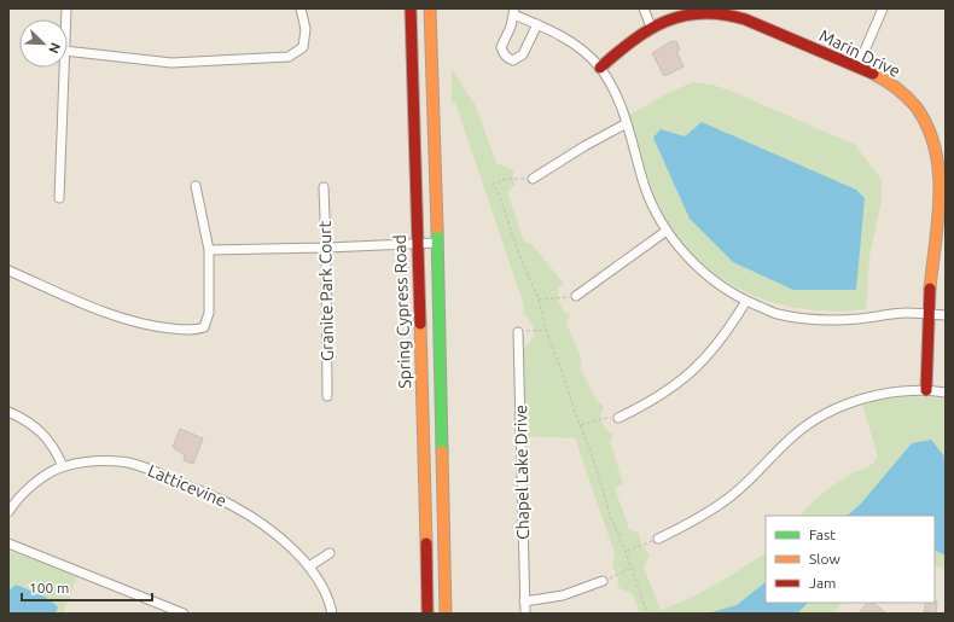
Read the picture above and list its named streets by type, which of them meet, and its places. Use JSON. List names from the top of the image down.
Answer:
{
  "streets": {
    "main road": ["Marin Drive", "Spring Cypress Road"],
    "street": ["Granite Park Court", "Chapel Lake Drive", "Latticevine"]
  },
  "legend": ["Fast", "Slow", "Jam"],
  "scale_bar": "100 m",
  "north": "bottom right"
}
